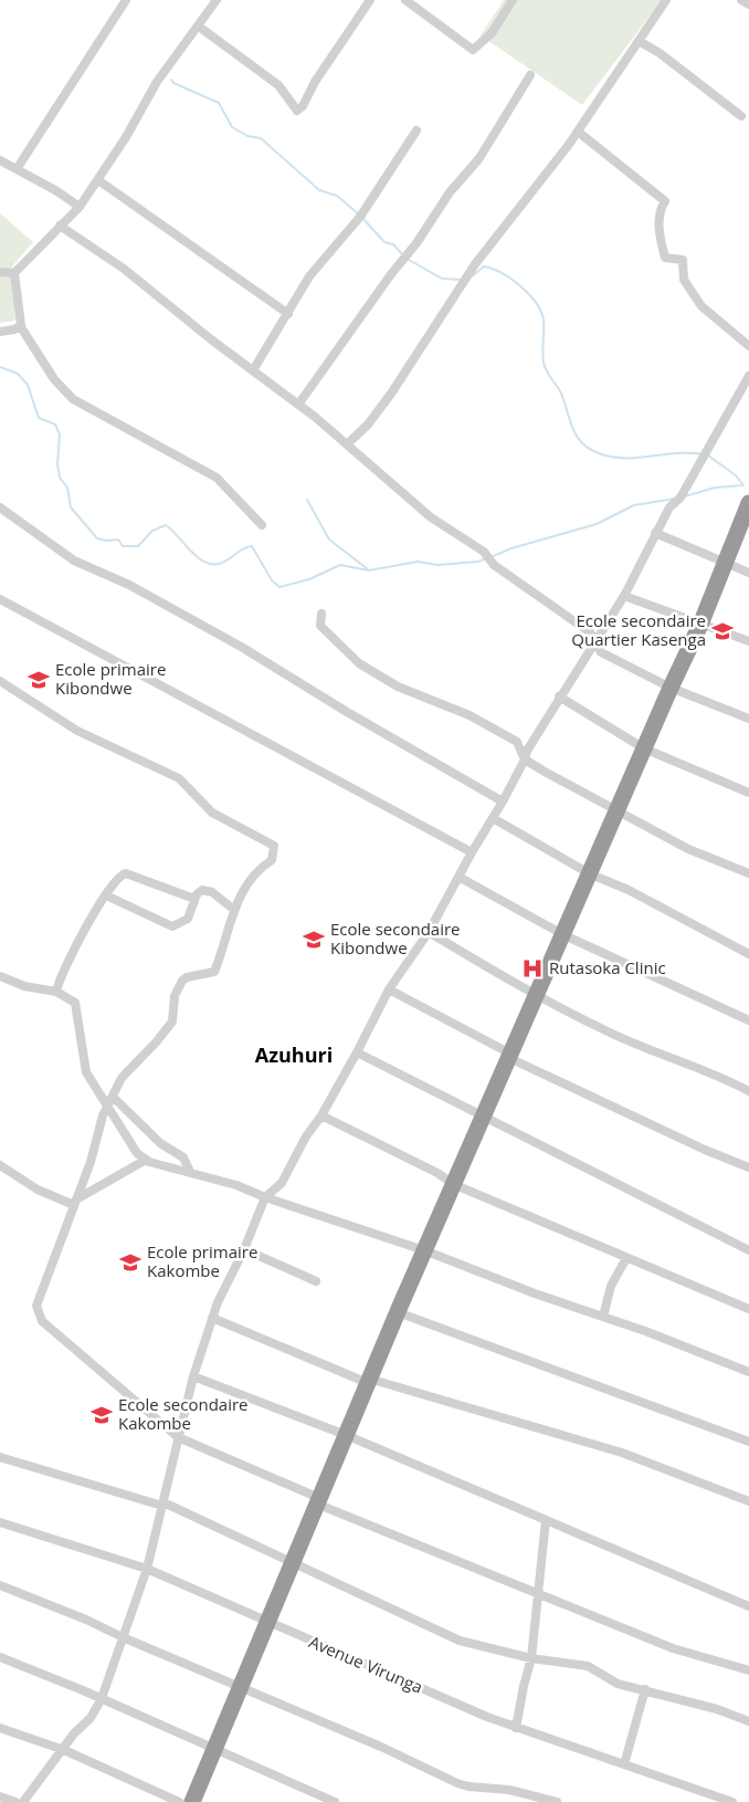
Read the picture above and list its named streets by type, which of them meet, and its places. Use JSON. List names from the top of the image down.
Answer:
{
  "streets": {
    "street": ["Avenue Virunga"]
  },
  "districts": ["Azuhuri"],
  "places": {
    "school or university": [
      "Ecole secondaire Quartier Kasenga",
      "Ecole primaire Kibondwe",
      "Ecole secondaire Kibondwe",
      "Ecole primaire Kakombe",
      "Ecole secondaire Kakombe"
    ],
    "hospital": ["Rutasoka Clinic"]
  }
}
